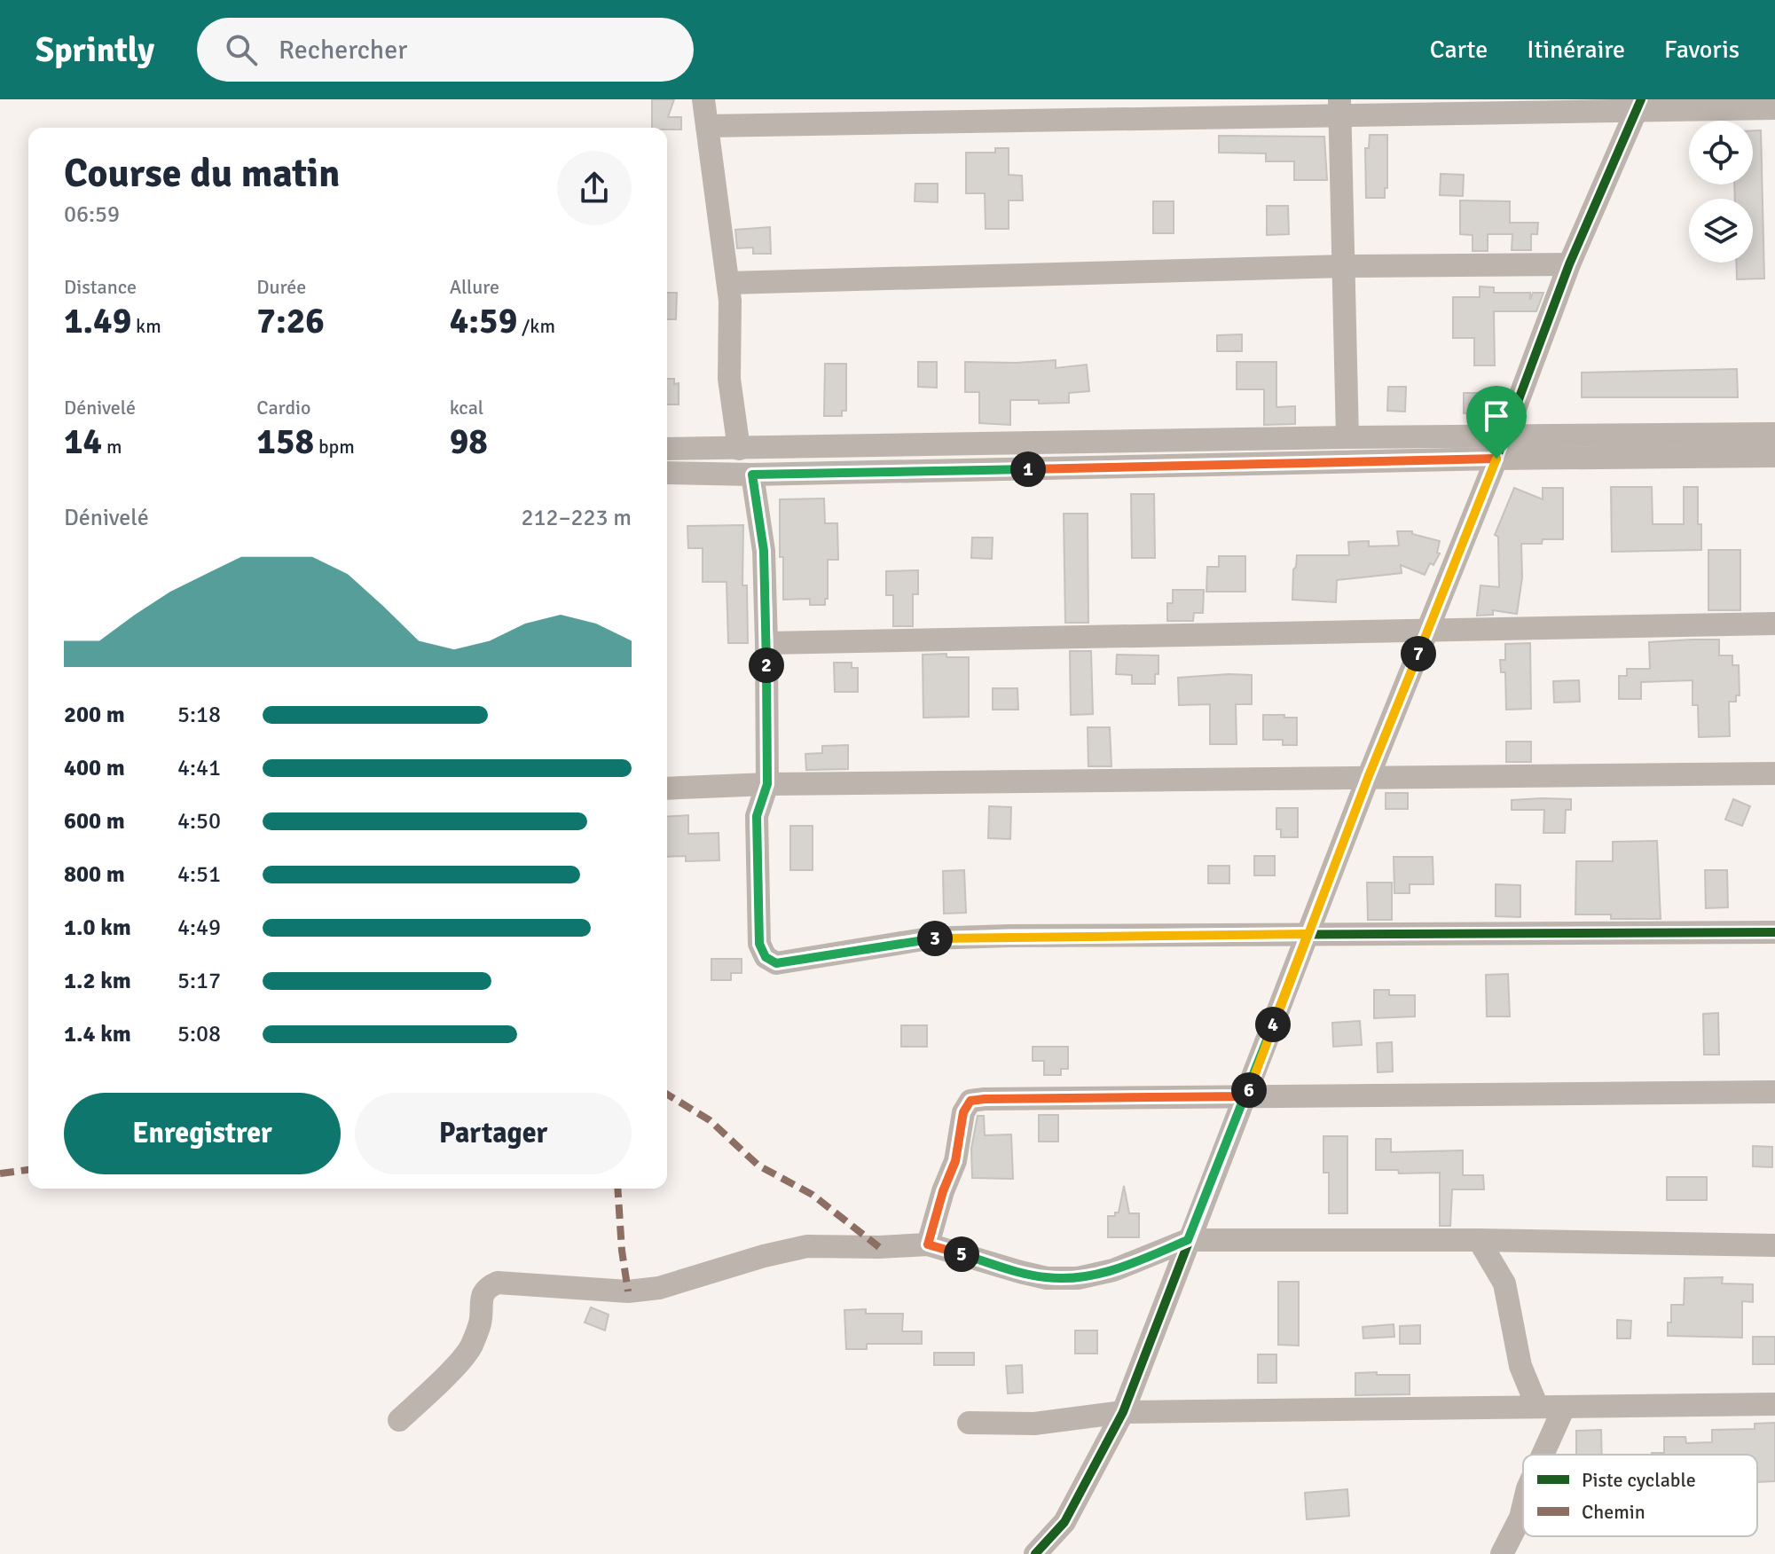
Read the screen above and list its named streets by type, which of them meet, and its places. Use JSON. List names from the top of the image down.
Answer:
{
  "legend": ["Piste cyclable", "Chemin"],
  "page": {
    "header": "Sprintly",
    "search": "Rechercher",
    "nav": ["Carte", "Itinéraire", "Favoris"],
    "heading": ["Course du matin", "06:59"],
    "stats": [
      ["Distance", "1.49 km"],
      ["Durée", "7:26"],
      ["Allure", "4:59 /km"],
      ["Dénivelé", "14 m"],
      ["Cardio", "158 bpm"],
      ["kcal", "98"]
    ],
    "pins": [
      "1",
      "7",
      "2",
      "3",
      "4",
      "6",
      "5"
    ],
    "chart": ["Dénivelé", "212–223 m"],
    "list": [
      {
        "name": "200 m",
        "note": "5:18"
      },
      {
        "name": "400 m",
        "note": "4:41"
      },
      {
        "name": "600 m",
        "note": "4:50"
      },
      {
        "name": "800 m",
        "note": "4:51"
      },
      {
        "name": "1.0 km",
        "note": "4:49"
      },
      {
        "name": "1.2 km",
        "note": "5:17"
      },
      {
        "name": "1.4 km",
        "note": "5:08"
      }
    ],
    "buttons": ["Enregistrer", "Partager"]
  }
}
